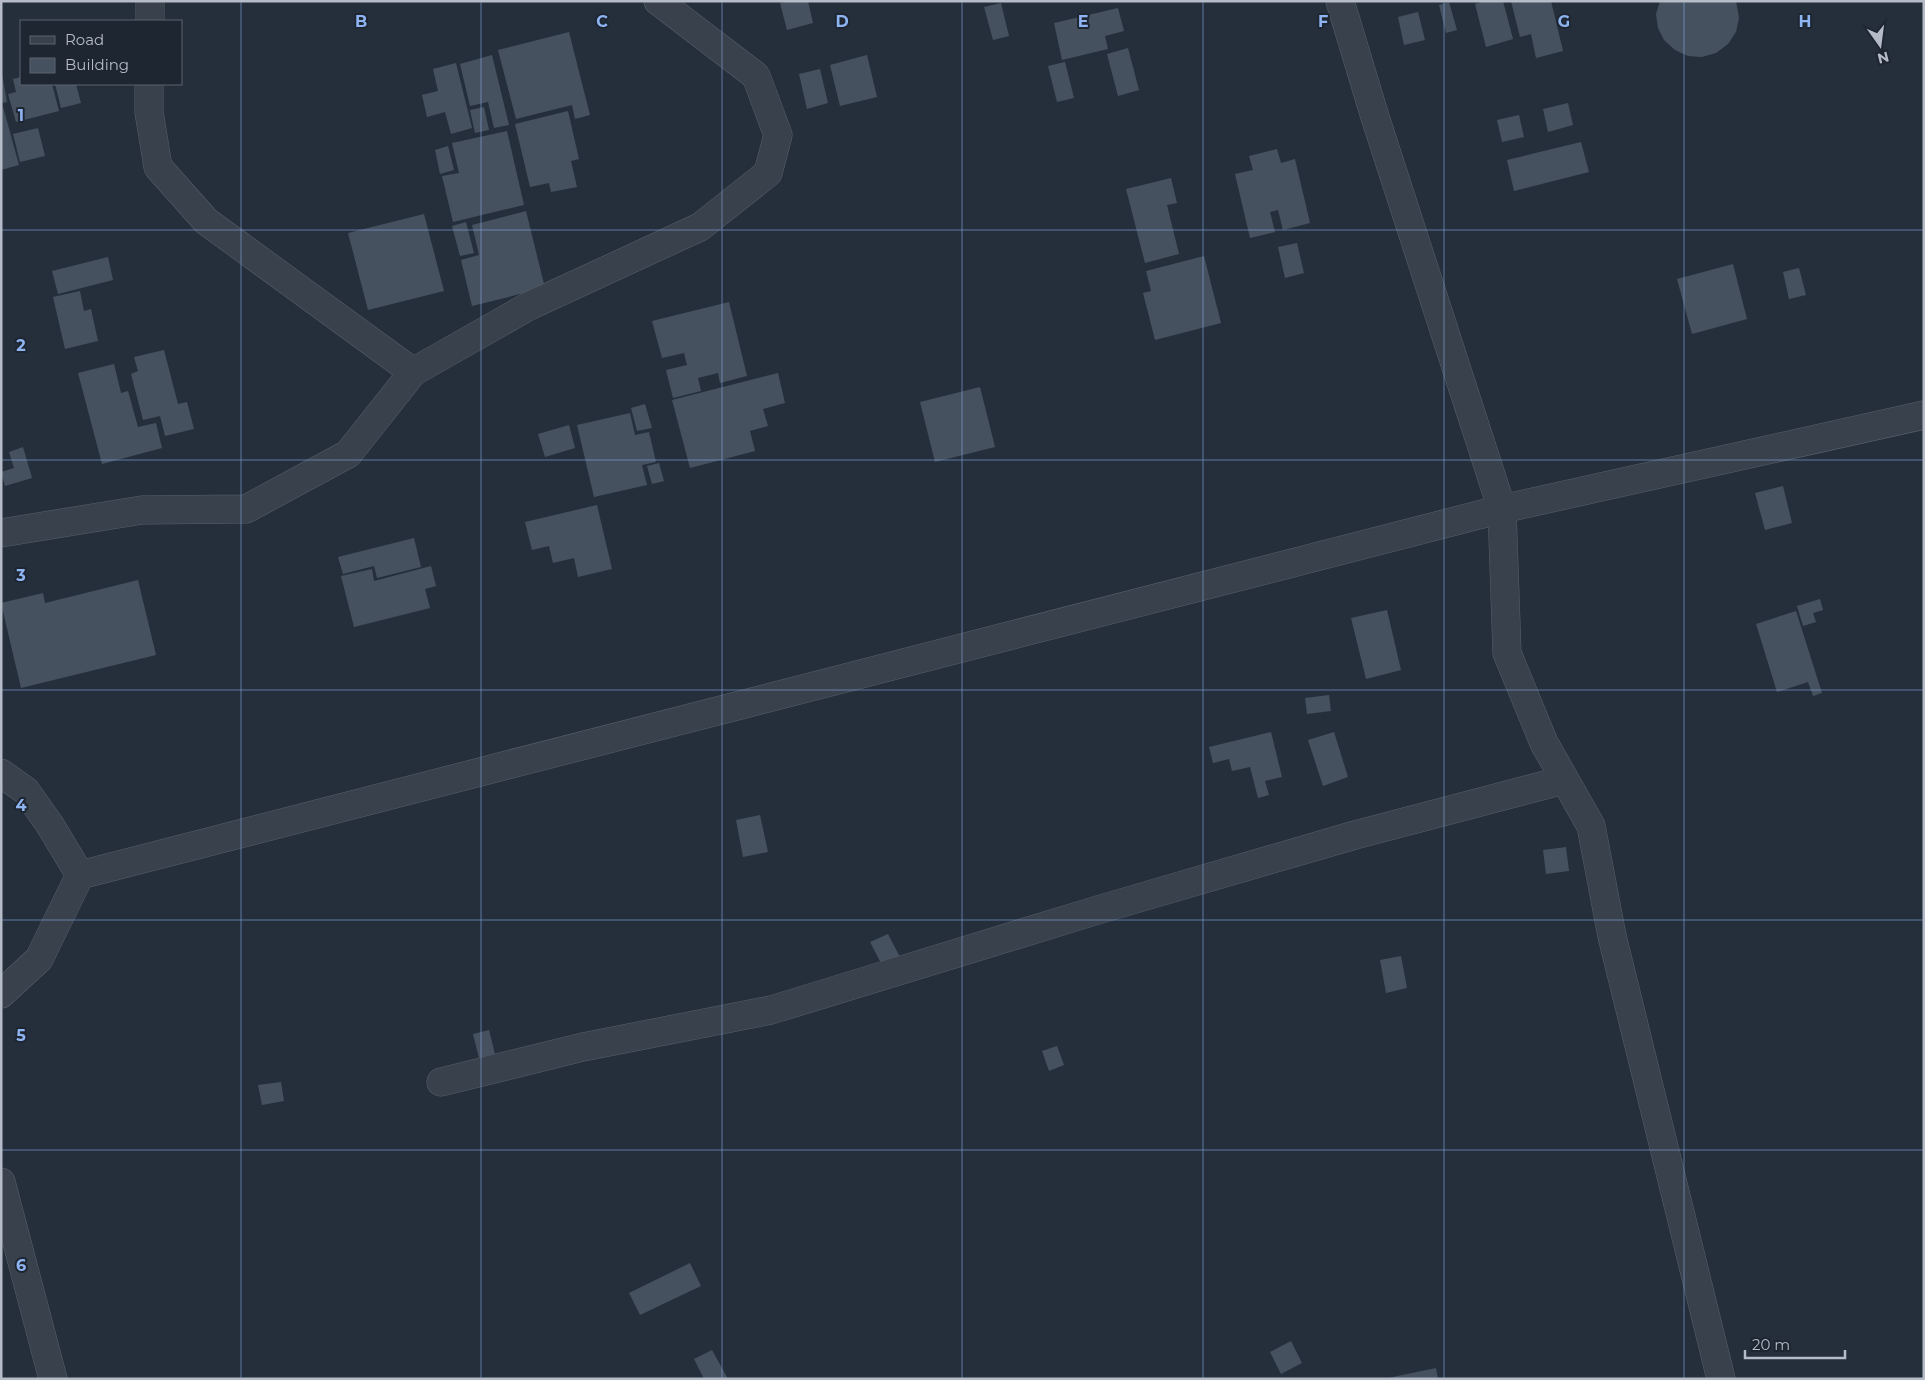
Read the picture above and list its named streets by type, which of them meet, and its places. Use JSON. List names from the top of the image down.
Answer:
{
  "legend": ["Road", "Building"],
  "scale_bar": "20 m",
  "north": "bottom",
  "grid": {
    "columns": [
      "B",
      "C",
      "D",
      "E",
      "F",
      "G",
      "H"
    ],
    "rows": [
      "1",
      "2",
      "3",
      "4",
      "5",
      "6"
    ]
  }
}
